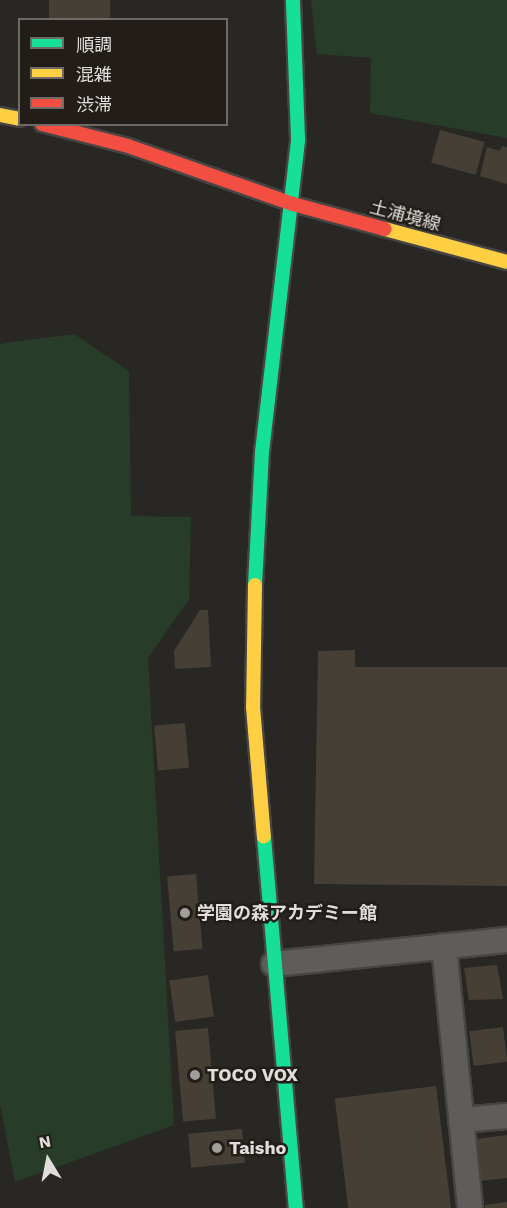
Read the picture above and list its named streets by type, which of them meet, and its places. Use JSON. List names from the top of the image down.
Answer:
{
  "streets": {
    "street": ["土浦境線"]
  },
  "places": ["学園の森アカデミー館", "TOCO VOX", "Taisho"],
  "legend": ["順調", "混雑", "渋滞"],
  "north": "top"
}
